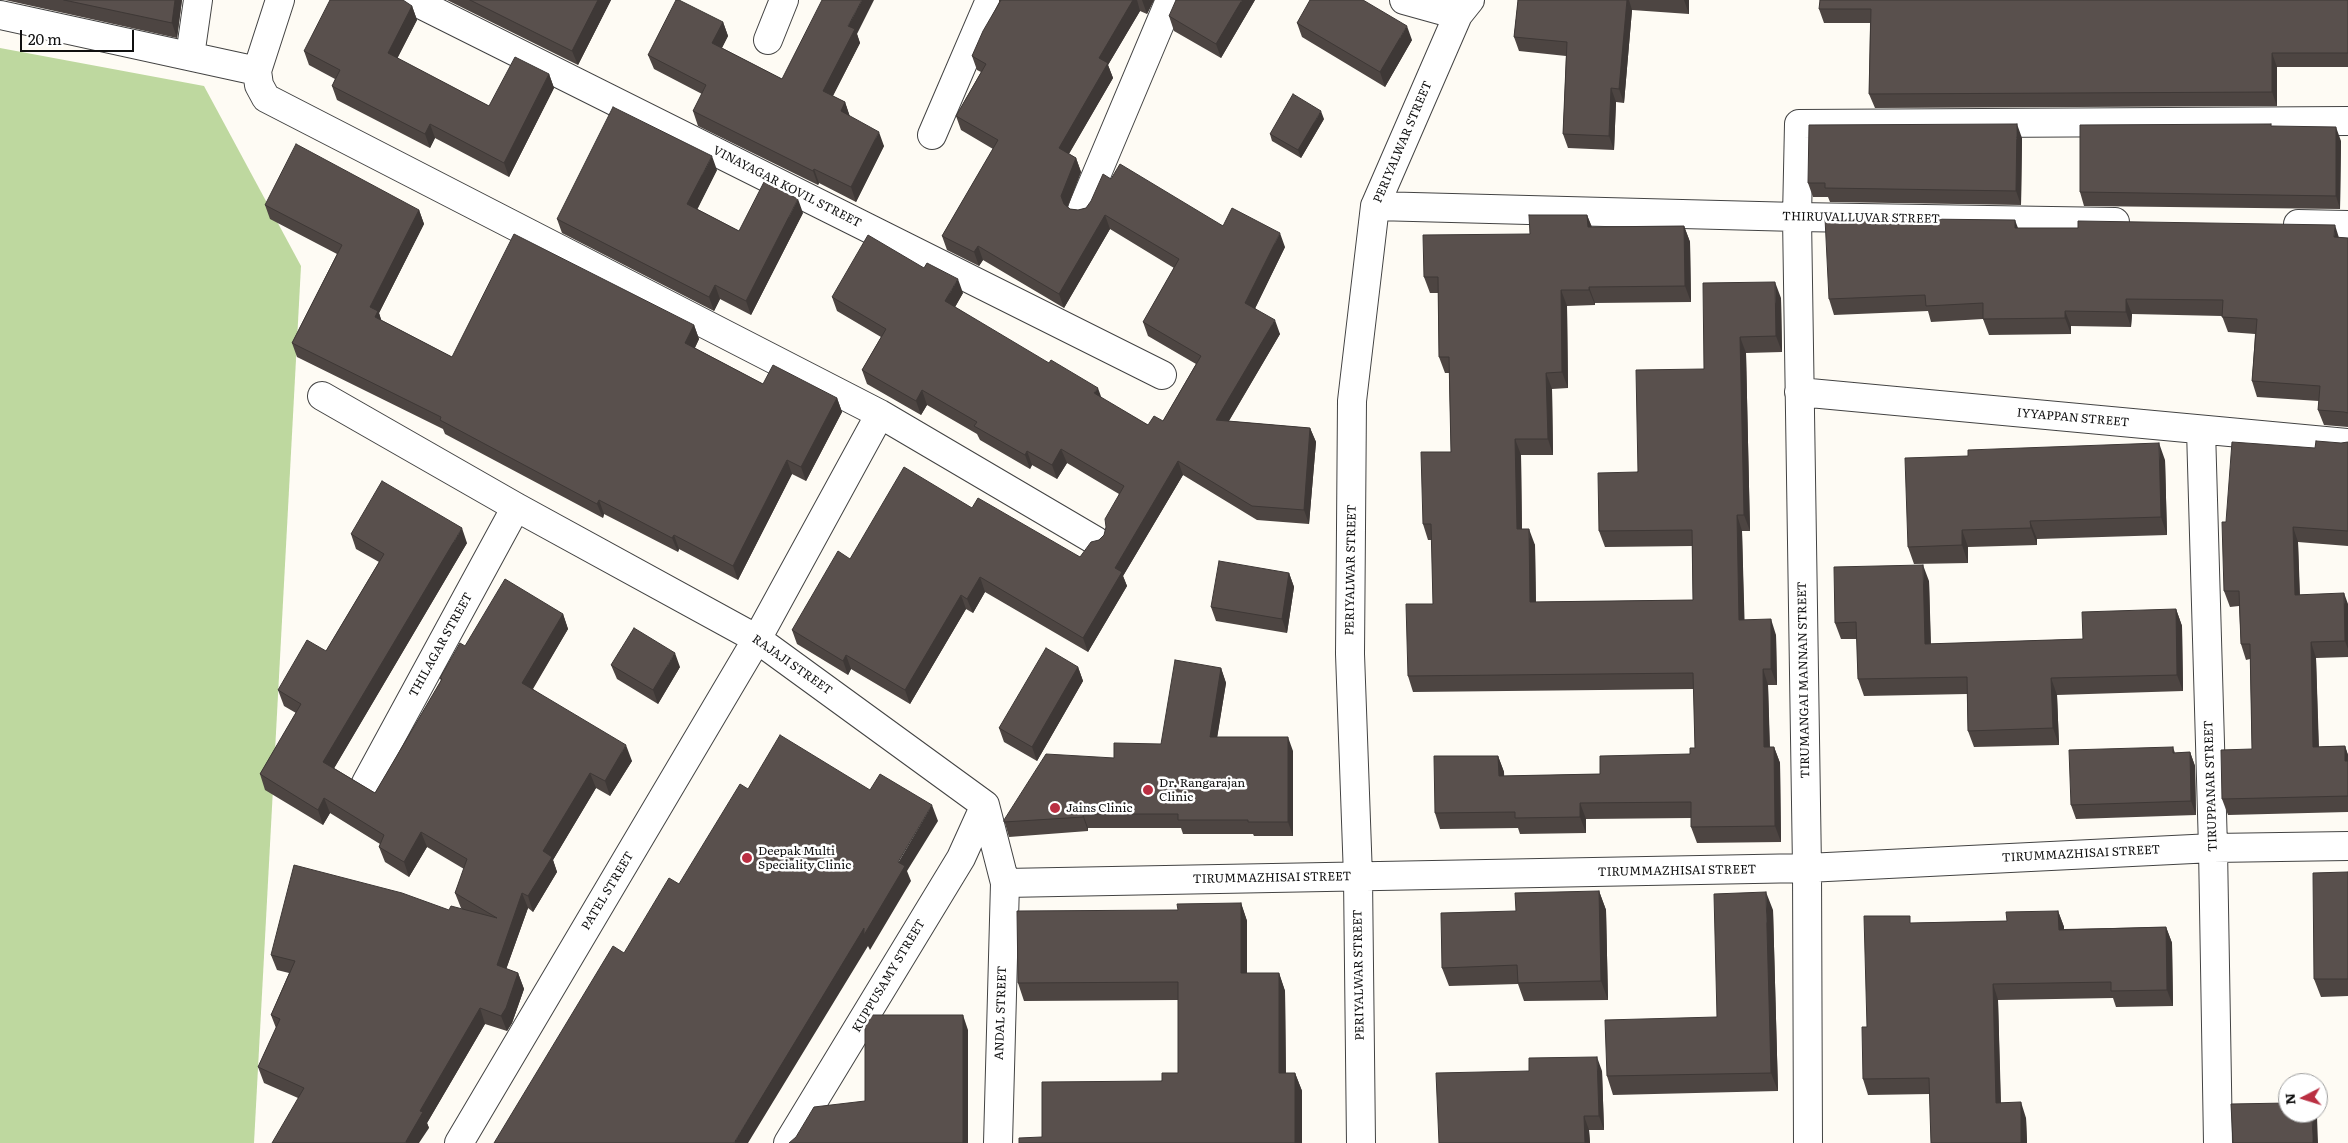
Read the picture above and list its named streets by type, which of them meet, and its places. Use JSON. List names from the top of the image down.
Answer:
{
  "streets": {
    "street": [
      "PERIYALWAR STREET",
      "VINAYAGAR KOVIL STREET",
      "THIRUVALLUVAR STREET",
      "IYYAPPAN STREET",
      "THILAGAR STREET",
      "RAJAJI STREET",
      "TIRUMANGAI MANNAN STREET",
      "TIRUPPANAR STREET",
      "TIRUMMAZHISAI STREET",
      "PATEL STREET",
      "KUPPUSAMY STREET",
      "ANDAL STREET"
    ]
  },
  "crossings": [
    ["PERIYALWAR STREET", "THIRUVALLUVAR STREET"],
    ["PERIYALWAR STREET", "TIRUMMAZHISAI STREET"],
    ["THIRUVALLUVAR STREET", "TIRUMANGAI MANNAN STREET"],
    ["IYYAPPAN STREET", "TIRUMANGAI MANNAN STREET"],
    ["IYYAPPAN STREET", "TIRUPPANAR STREET"],
    ["THILAGAR STREET", "RAJAJI STREET"],
    ["RAJAJI STREET", "PATEL STREET"],
    ["RAJAJI STREET", "KUPPUSAMY STREET"],
    ["TIRUMANGAI MANNAN STREET", "TIRUMMAZHISAI STREET"],
    ["TIRUPPANAR STREET", "TIRUMMAZHISAI STREET"],
    ["TIRUMMAZHISAI STREET", "ANDAL STREET"]
  ],
  "places": ["Dr. Rangarajan Clinic", "Jains Clinic", "Deepak Multi Speciality Clinic"],
  "scale_bar": "20 m",
  "north": "left"
}
